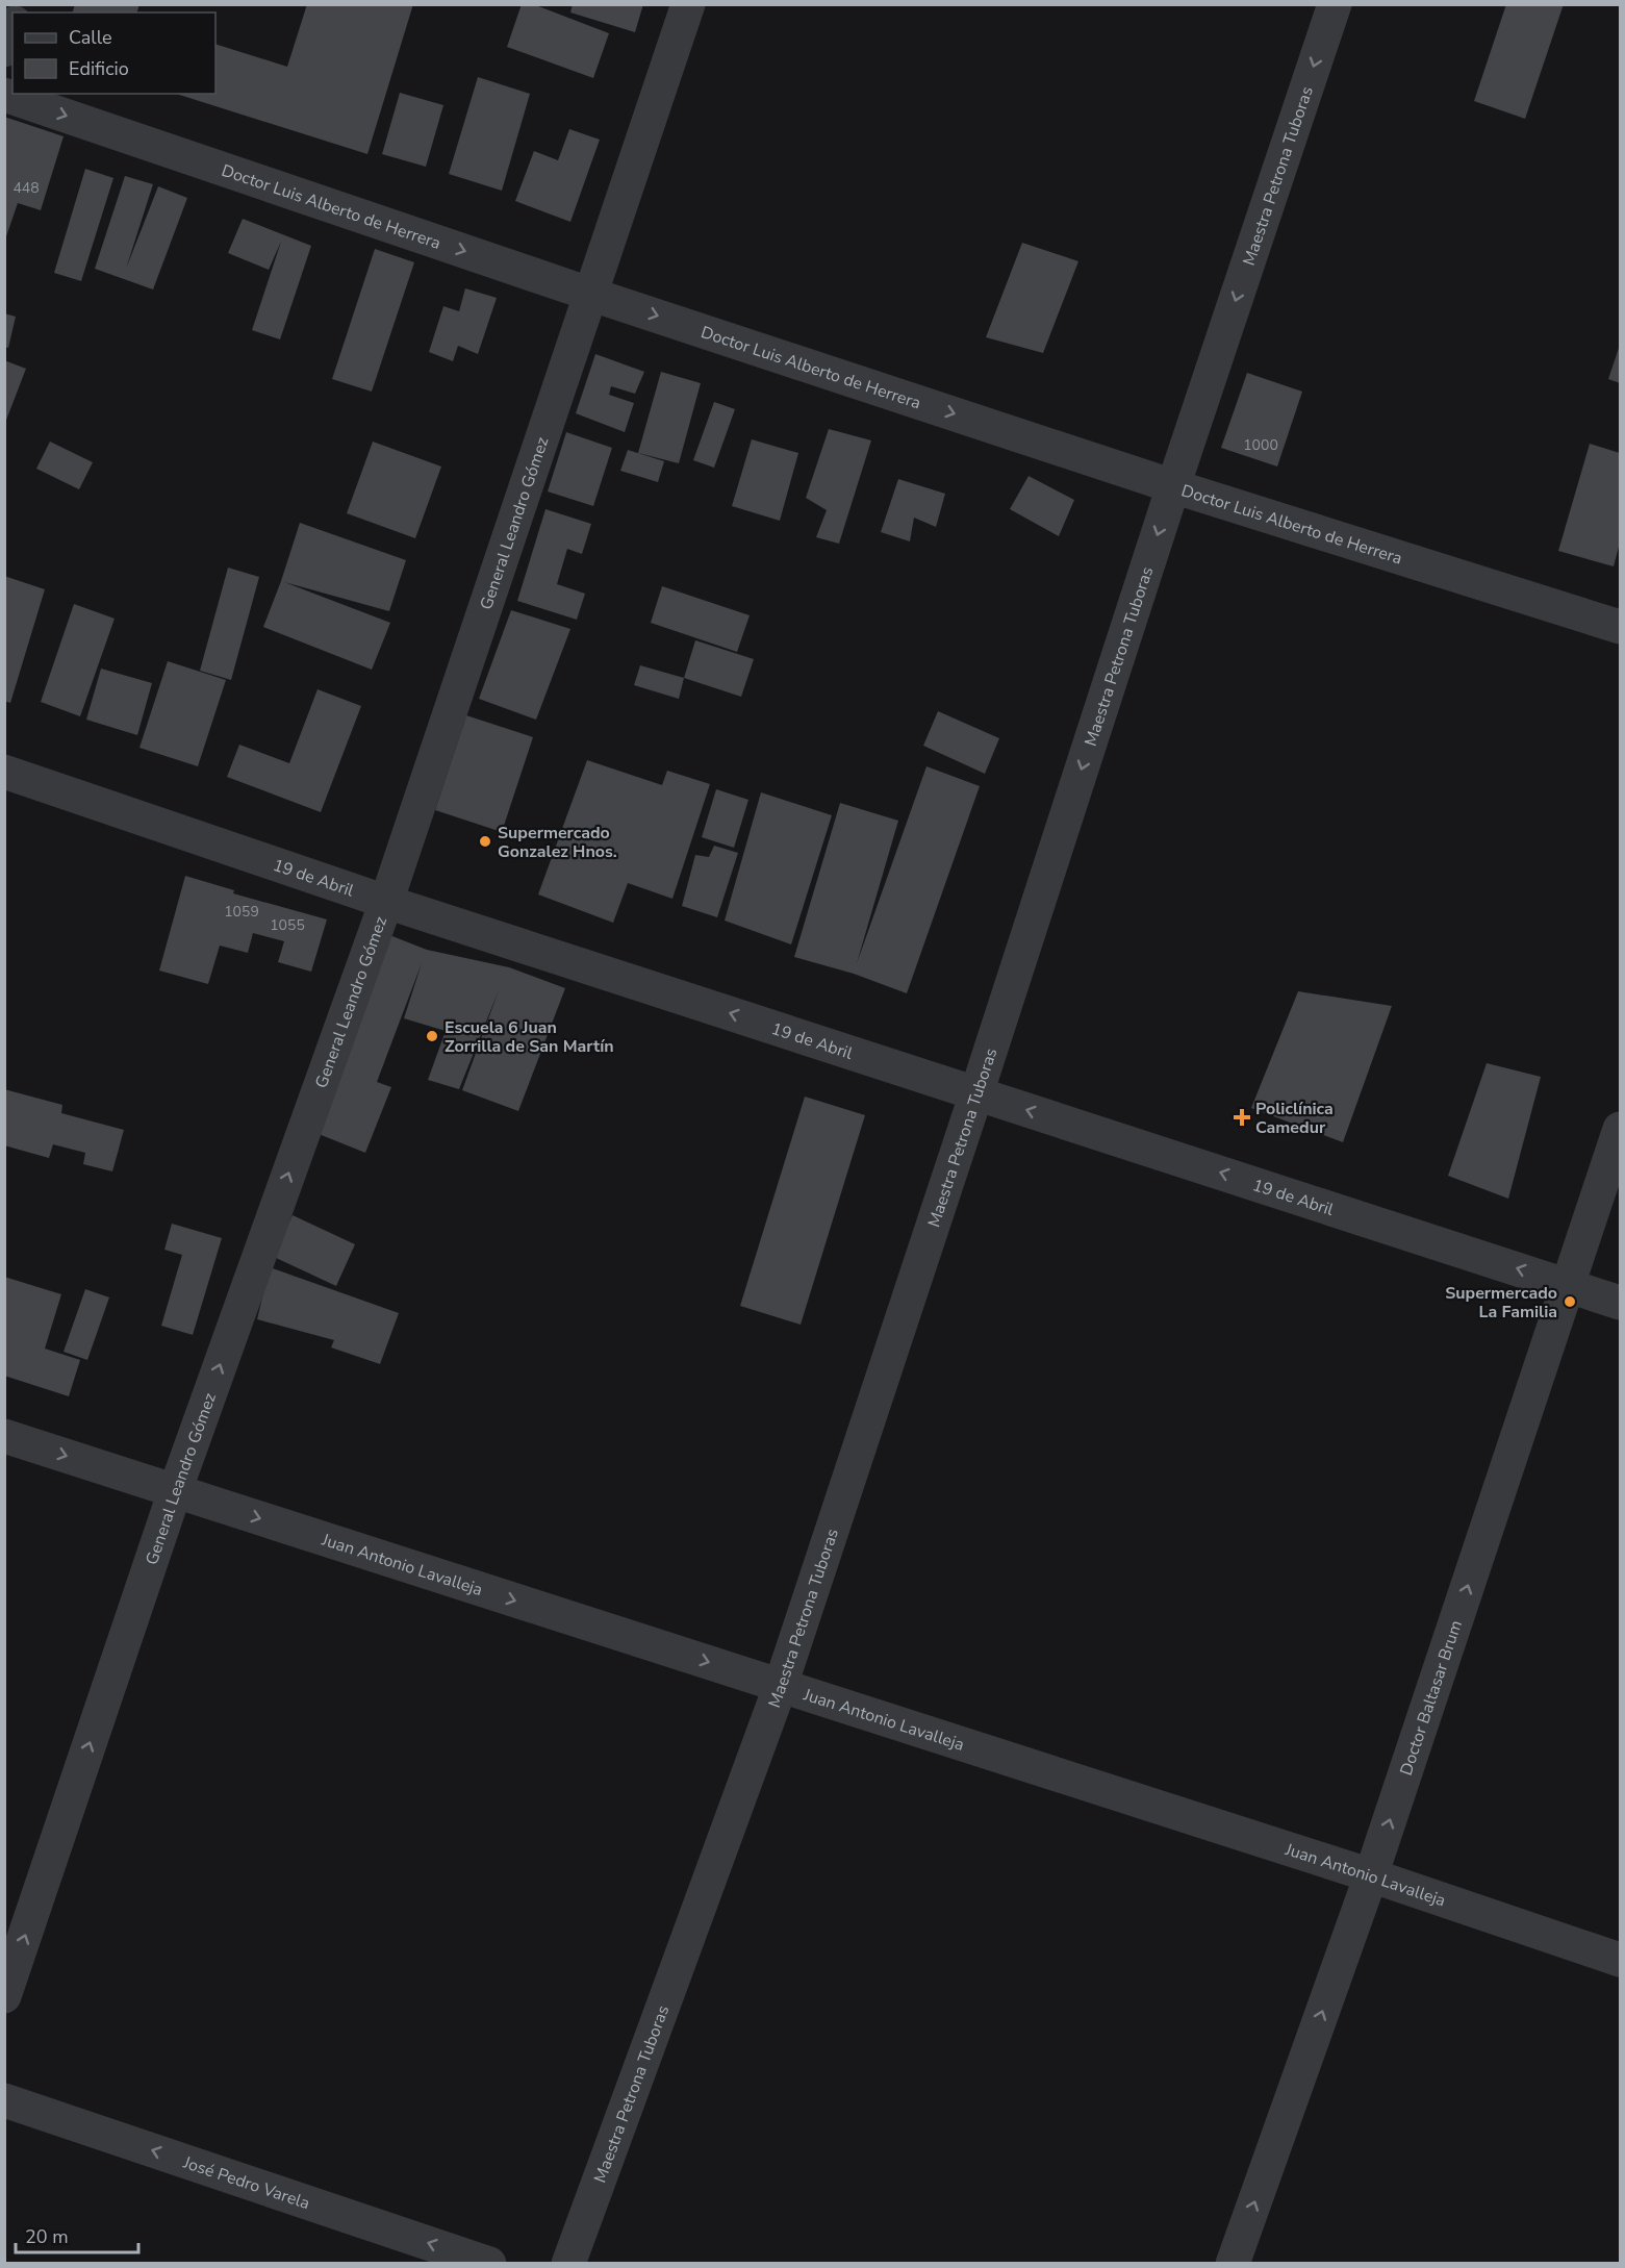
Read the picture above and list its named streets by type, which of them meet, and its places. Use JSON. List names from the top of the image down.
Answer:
{
  "streets": {
    "street": [
      "Maestra Petrona Tuboras",
      "Doctor Luis Alberto de Herrera",
      "General Leandro Gómez",
      "19 de Abril",
      "Juan Antonio Lavalleja",
      "Doctor Baltasar Brum",
      "José Pedro Varela"
    ]
  },
  "crossings": [
    ["Maestra Petrona Tuboras", "Doctor Luis Alberto de Herrera"],
    ["Maestra Petrona Tuboras", "19 de Abril"],
    ["Maestra Petrona Tuboras", "Juan Antonio Lavalleja"],
    ["Doctor Luis Alberto de Herrera", "General Leandro Gómez"],
    ["General Leandro Gómez", "19 de Abril"],
    ["General Leandro Gómez", "Juan Antonio Lavalleja"],
    ["19 de Abril", "Doctor Baltasar Brum"],
    ["Juan Antonio Lavalleja", "Doctor Baltasar Brum"]
  ],
  "one_way": [
    "Maestra Petrona Tuboras",
    "Doctor Luis Alberto de Herrera",
    "General Leandro Gómez",
    "19 de Abril",
    "Juan Antonio Lavalleja",
    "Doctor Baltasar Brum",
    "José Pedro Varela"
  ],
  "places": {
    "other": ["Supermercado Gonzalez Hnos.", "Escuela 6 Juan Zorrilla de San Martín", "Supermercado La Familia"],
    "health": ["Policlínica Camedur"]
  },
  "house_numbers": [
    "448",
    "1000",
    "1059",
    "1055"
  ],
  "legend": ["Calle", "Edificio"],
  "scale_bar": "20 m"
}
